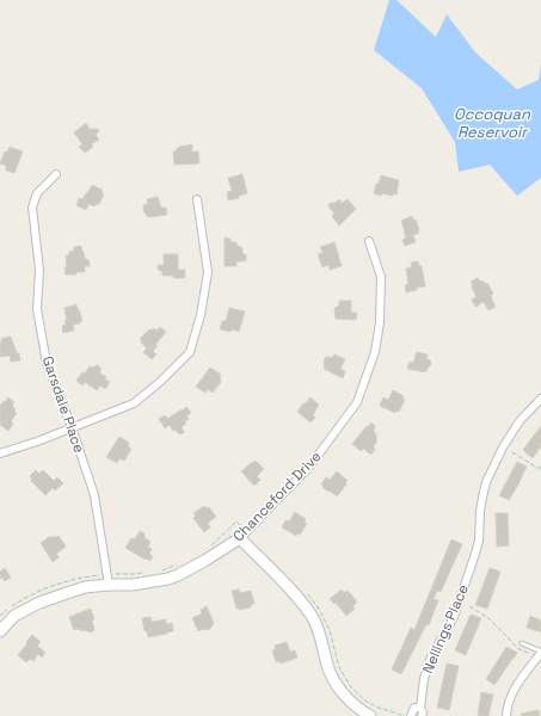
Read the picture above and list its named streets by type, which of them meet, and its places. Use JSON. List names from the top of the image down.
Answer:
{
  "streets": {
    "street": ["Garsdale Place", "Chanceford Drive", "Nellings Place"]
  },
  "crossings": [
    ["Garsdale Place", "Chanceford Drive"]
  ],
  "water": ["Occoquan Reservoir"]
}
